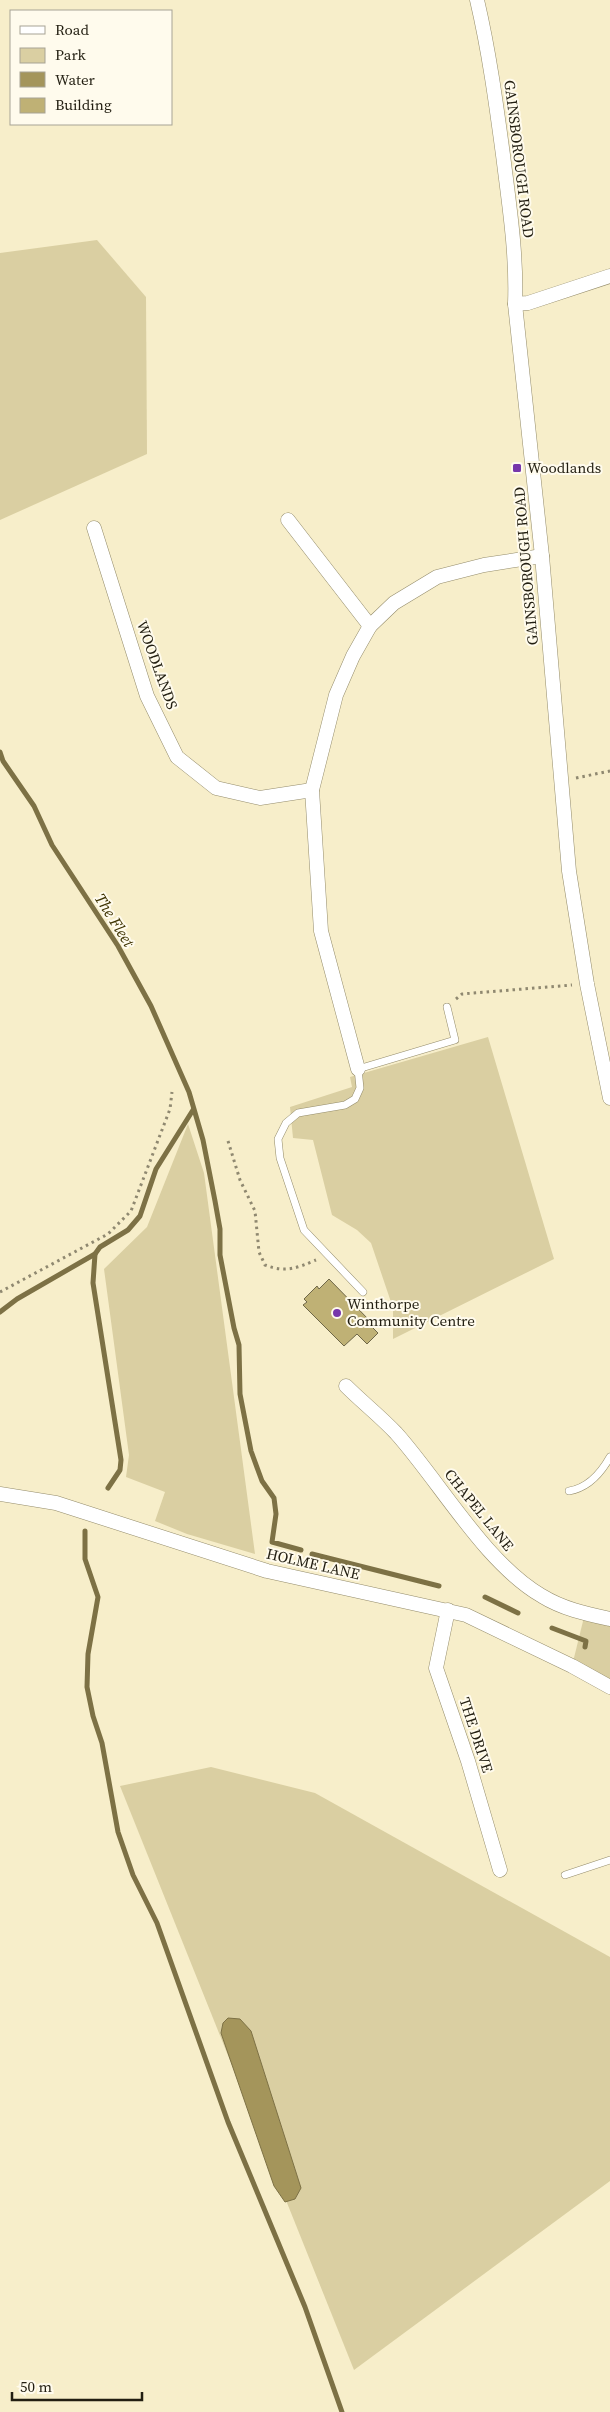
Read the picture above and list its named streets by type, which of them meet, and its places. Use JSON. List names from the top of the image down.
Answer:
{
  "streets": {
    "street": [
      "GAINSBOROUGH ROAD",
      "WOODLANDS",
      "CHAPEL LANE",
      "HOLME LANE",
      "THE DRIVE"
    ]
  },
  "crossings": [
    ["HOLME LANE", "THE DRIVE"]
  ],
  "water": ["The Fleet"],
  "places": {
    "transit": ["Woodlands"],
    "other": ["Winthorpe Community Centre"]
  },
  "legend": [
    "Road",
    "Park",
    "Water",
    "Building"
  ],
  "scale_bar": "50 m"
}
